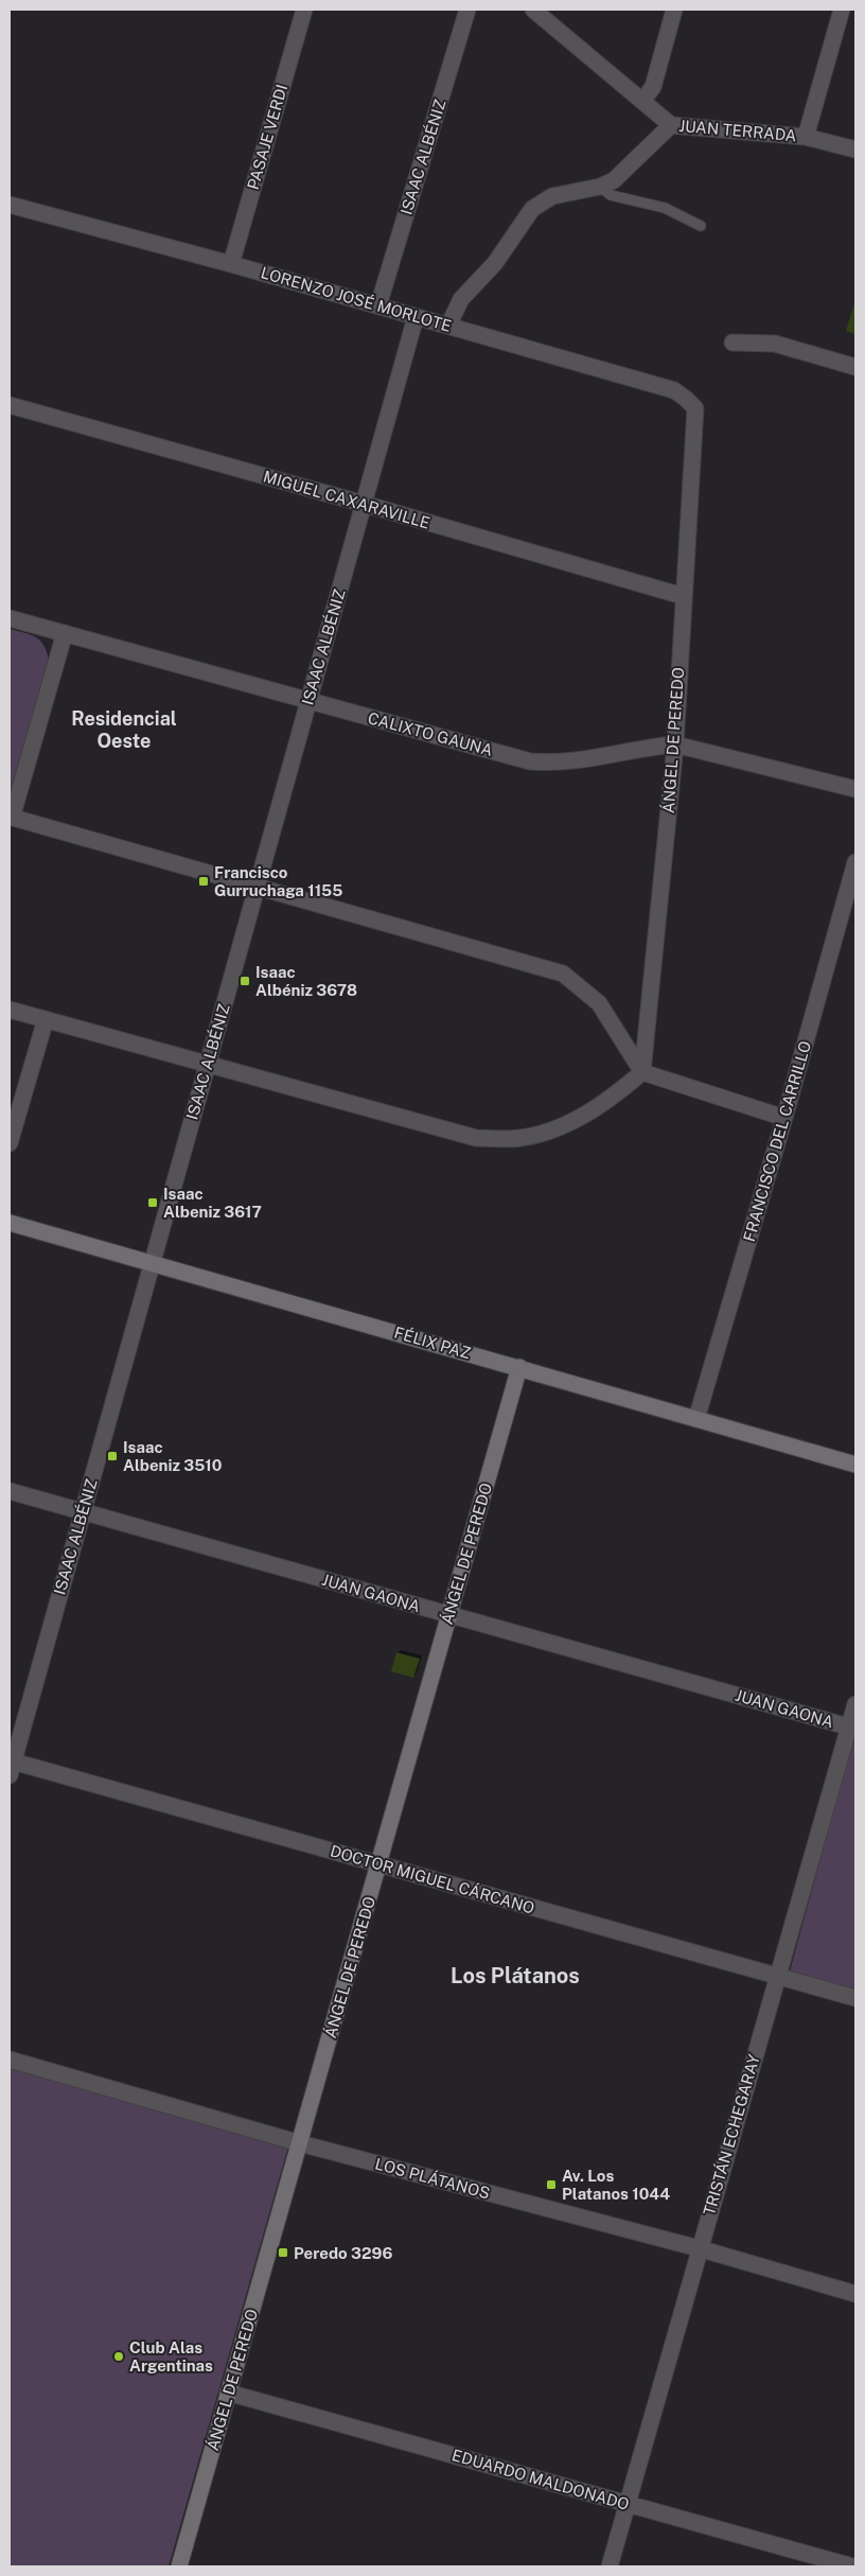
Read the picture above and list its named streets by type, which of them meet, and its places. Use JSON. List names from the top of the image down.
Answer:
{
  "streets": {
    "main road": ["ÁNGEL DE PEREDO", "FÉLIX PAZ"],
    "street": [
      "JUAN TERRADA",
      "PASAJE VERDI",
      "ISAAC ALBÉNIZ",
      "LORENZO JOSÉ MORLOTE",
      "MIGUEL CAXARAVILLE",
      "CALIXTO GAUNA",
      "FRANCISCO DEL CARRILLO",
      "JUAN GAONA",
      "DOCTOR MIGUEL CÁRCANO",
      "TRISTÁN ECHEGARAY",
      "LOS PLÁTANOS",
      "EDUARDO MALDONADO"
    ]
  },
  "crossings": [
    ["PASAJE VERDI", "LORENZO JOSÉ MORLOTE"],
    ["ISAAC ALBÉNIZ", "LORENZO JOSÉ MORLOTE"],
    ["ISAAC ALBÉNIZ", "MIGUEL CAXARAVILLE"],
    ["ISAAC ALBÉNIZ", "CALIXTO GAUNA"],
    ["ISAAC ALBÉNIZ", "FÉLIX PAZ"],
    ["ISAAC ALBÉNIZ", "JUAN GAONA"],
    ["ISAAC ALBÉNIZ", "DOCTOR MIGUEL CÁRCANO"],
    ["LORENZO JOSÉ MORLOTE", "ÁNGEL DE PEREDO"],
    ["MIGUEL CAXARAVILLE", "ÁNGEL DE PEREDO"],
    ["CALIXTO GAUNA", "ÁNGEL DE PEREDO"],
    ["ÁNGEL DE PEREDO", "FÉLIX PAZ"],
    ["ÁNGEL DE PEREDO", "JUAN GAONA"],
    ["ÁNGEL DE PEREDO", "DOCTOR MIGUEL CÁRCANO"],
    ["ÁNGEL DE PEREDO", "LOS PLÁTANOS"],
    ["ÁNGEL DE PEREDO", "EDUARDO MALDONADO"],
    ["FRANCISCO DEL CARRILLO", "FÉLIX PAZ"],
    ["JUAN GAONA", "TRISTÁN ECHEGARAY"],
    ["DOCTOR MIGUEL CÁRCANO", "TRISTÁN ECHEGARAY"],
    ["TRISTÁN ECHEGARAY", "LOS PLÁTANOS"],
    ["TRISTÁN ECHEGARAY", "EDUARDO MALDONADO"]
  ],
  "districts": ["Residencial Oeste", "Los Plátanos"],
  "places": {
    "transit": [
      "Francisco Gurruchaga 1155",
      "Isaac Albéniz 3678",
      "Isaac Albeniz 3617",
      "Isaac Albeniz 3510",
      "Av. Los Platanos 1044",
      "Peredo 3296"
    ],
    "other": ["Club Alas Argentinas"]
  }
}
